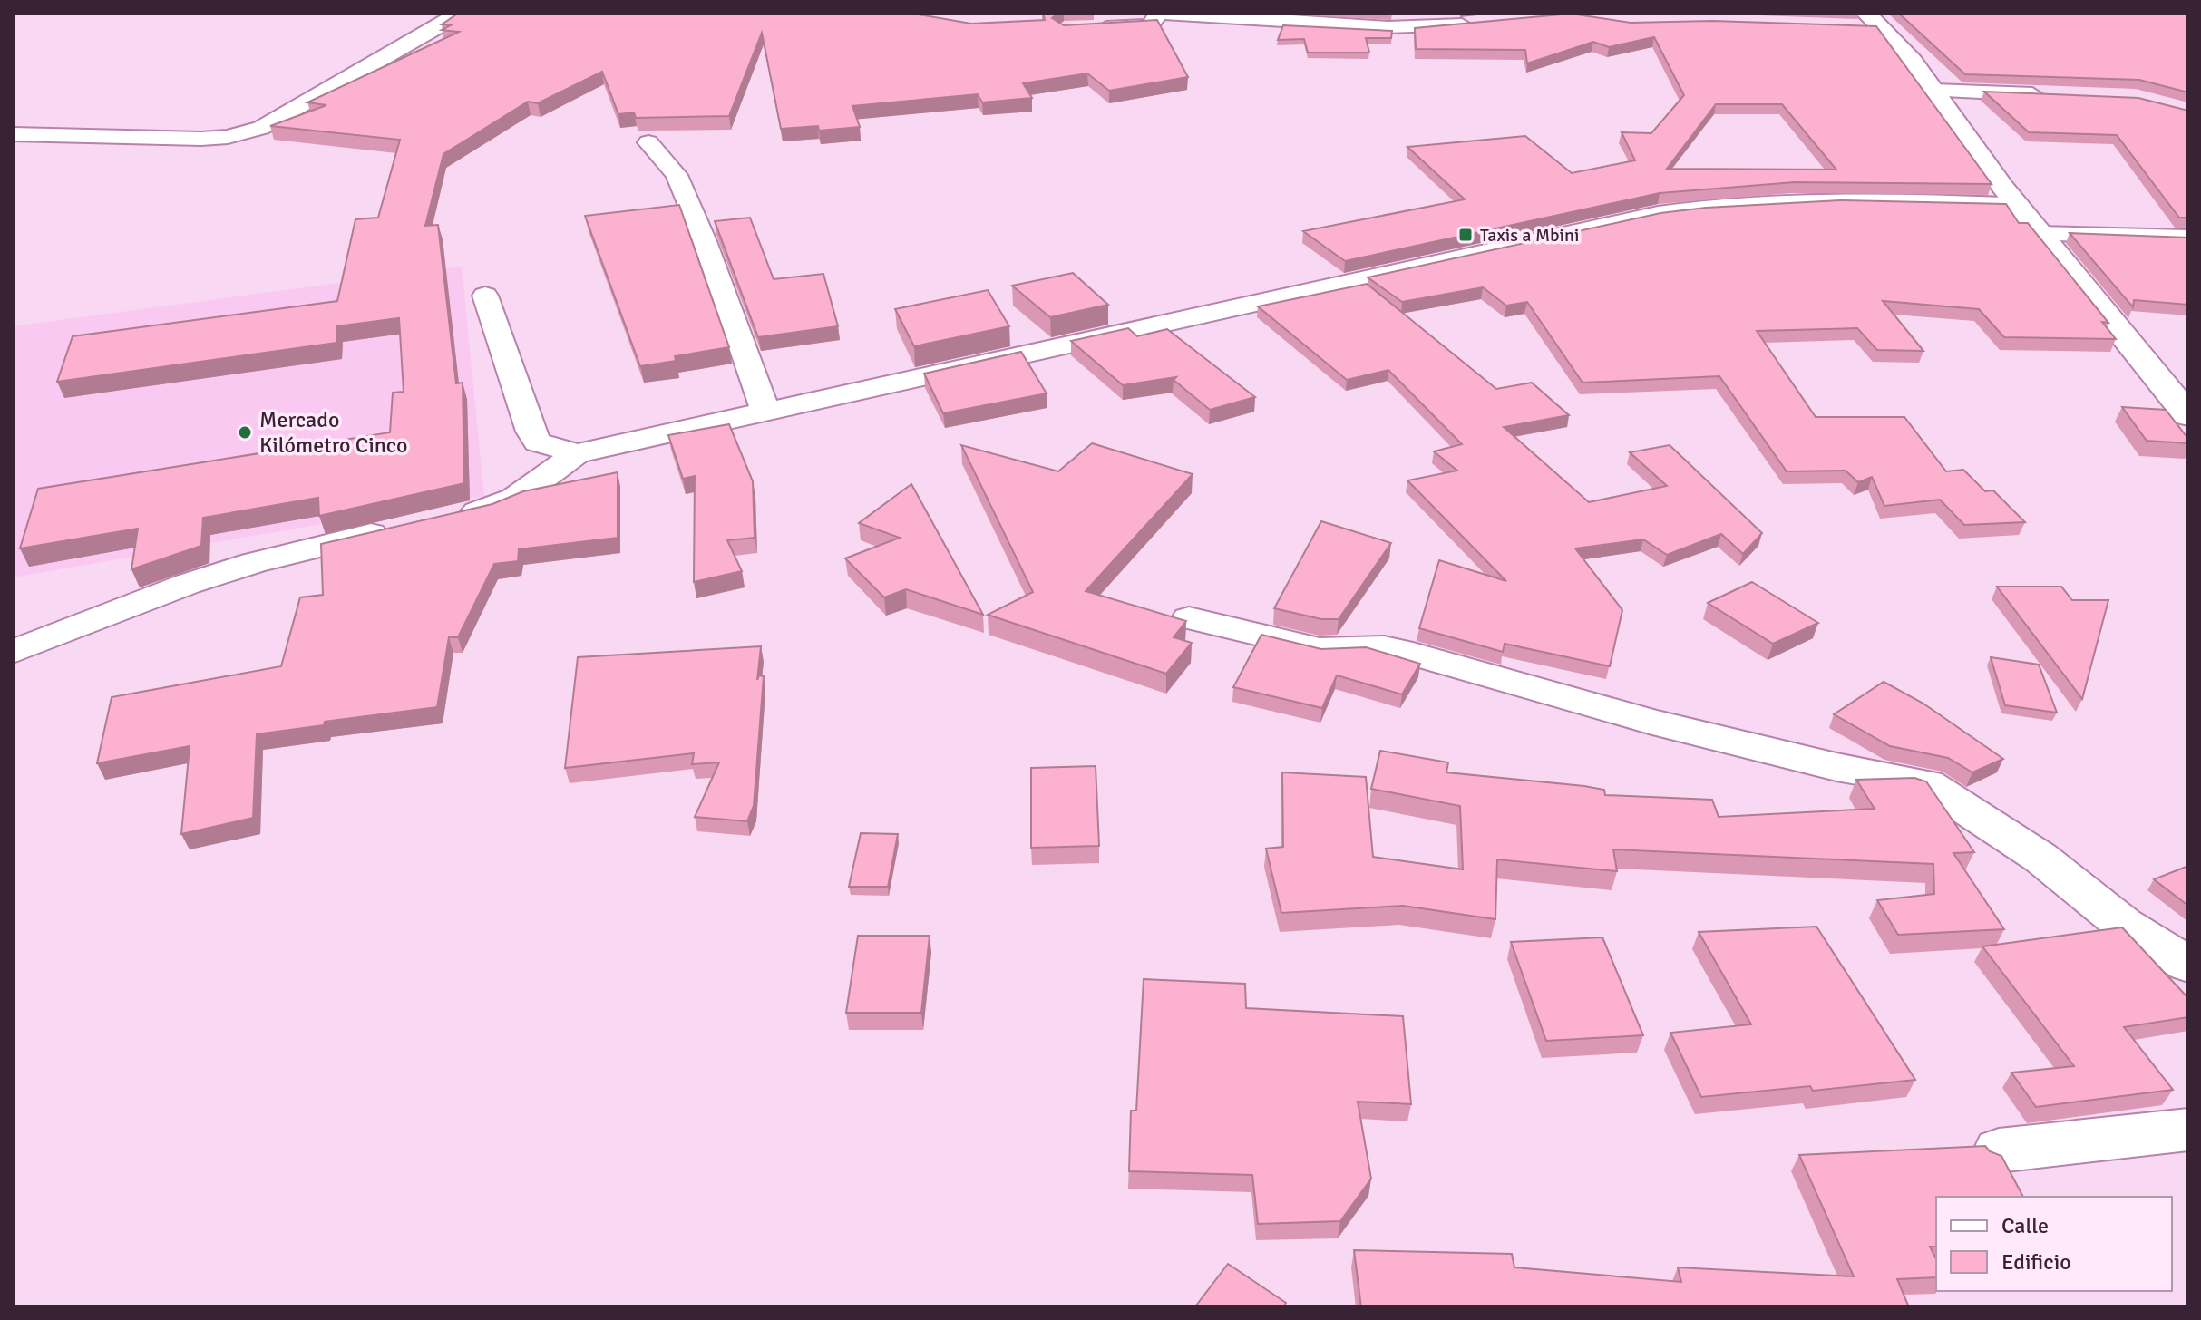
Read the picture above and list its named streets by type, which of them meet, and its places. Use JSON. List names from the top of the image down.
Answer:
{
  "places": {
    "transit": ["Taxis a Mbini"],
    "other": ["Mercado Kilómetro Cinco"]
  },
  "legend": ["Calle", "Edificio"]
}
